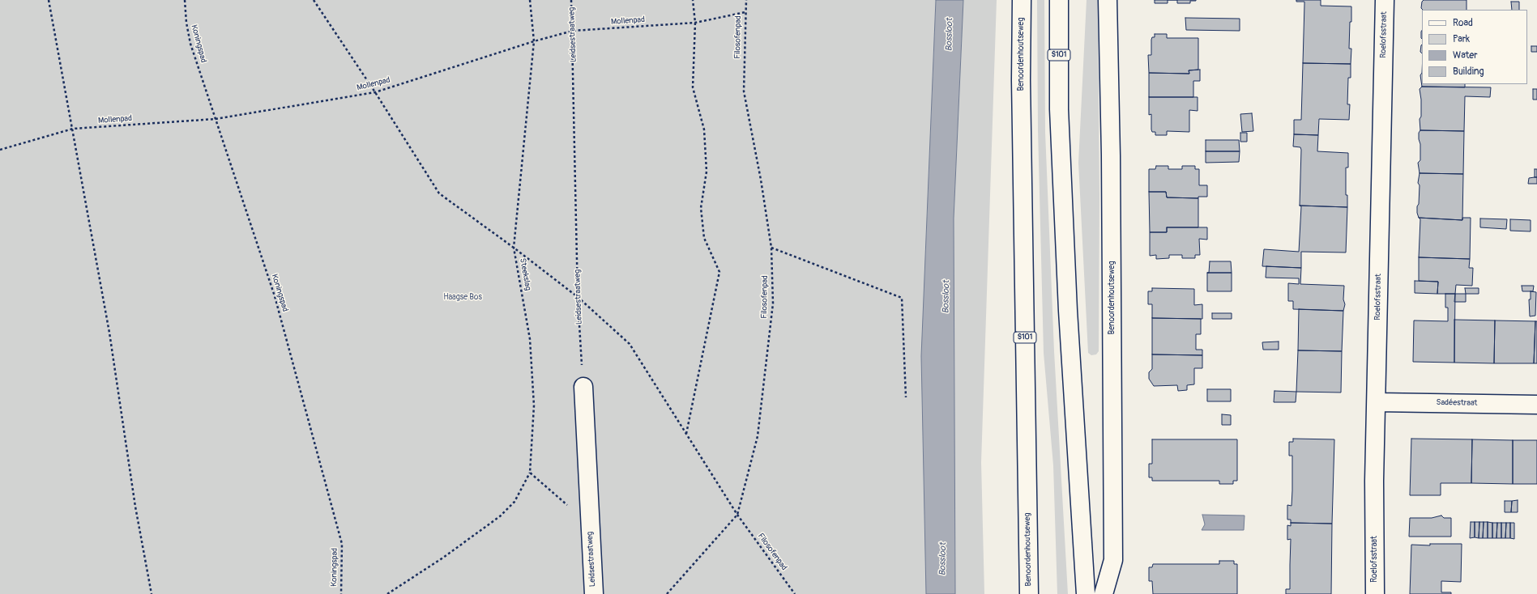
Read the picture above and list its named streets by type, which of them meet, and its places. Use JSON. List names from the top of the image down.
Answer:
{
  "streets": {
    "street": [
      "Leidsestraatweg",
      "Roelofsstraat",
      "Benoordenhoutseweg",
      "S101",
      "Sadéestraat"
    ],
    "path": [
      "Mollenpad",
      "Filosofenpad",
      "Koningspad",
      "Steekslag"
    ]
  },
  "crossings": [
    ["Mollenpad", "Leidsestraatweg"],
    ["Mollenpad", "Filosofenpad"],
    ["Mollenpad", "Koningspad"],
    ["Mollenpad", "Steekslag"],
    ["Roelofsstraat", "Sadéestraat"]
  ],
  "water": ["Bossloot"],
  "parks": ["Haagse Bos"],
  "legend": [
    "Road",
    "Park",
    "Water",
    "Building"
  ]
}
